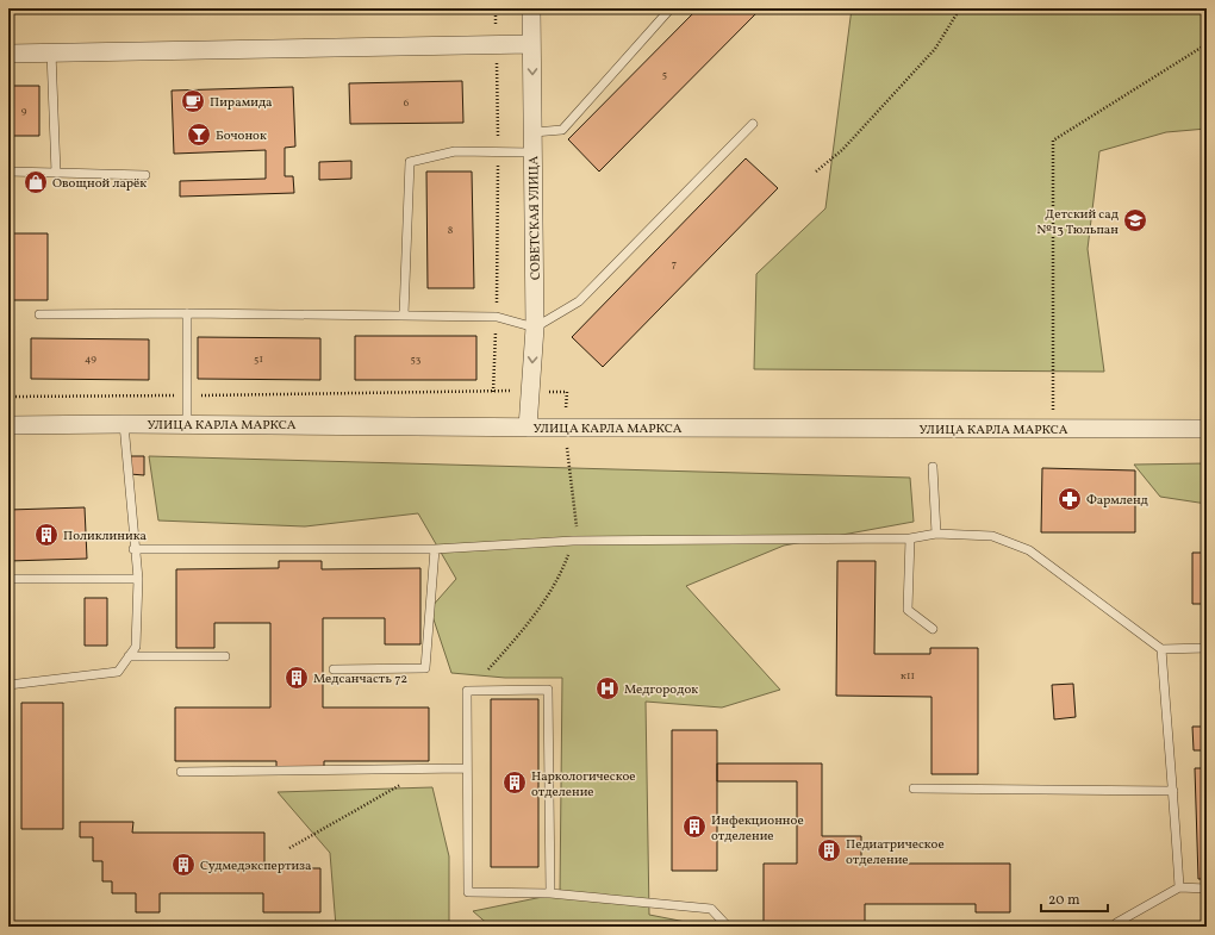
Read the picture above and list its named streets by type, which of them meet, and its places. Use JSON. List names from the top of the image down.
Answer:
{
  "streets": {
    "street": ["СОВЕТСКАЯ УЛИЦА", "УЛИЦА КАРЛА МАРКСА"]
  },
  "crossings": [
    ["СОВЕТСКАЯ УЛИЦА", "УЛИЦА КАРЛА МАРКСА"]
  ],
  "one_way": ["СОВЕТСКАЯ УЛИЦА"],
  "places": {
    "cafe": ["Пирамида"],
    "bar": ["Бочoнок"],
    "shop": ["Овощной ларёк"],
    "school or university": ["Детский сад №13 Тюльпан"],
    "pharmacy": ["Фармленд"],
    "building": [
      "Поликлиника",
      "Медсанчасть 72",
      "Наркологическое отделение",
      "Инфекционное отделение",
      "Педиатрическое отделение",
      "Судмедэкспертиза"
    ],
    "hospital": ["Медгородок"]
  },
  "house_numbers": [
    "5",
    "6",
    "9",
    "8",
    "7",
    "49",
    "51",
    "53",
    "к11"
  ],
  "scale_bar": "20 m"
}
